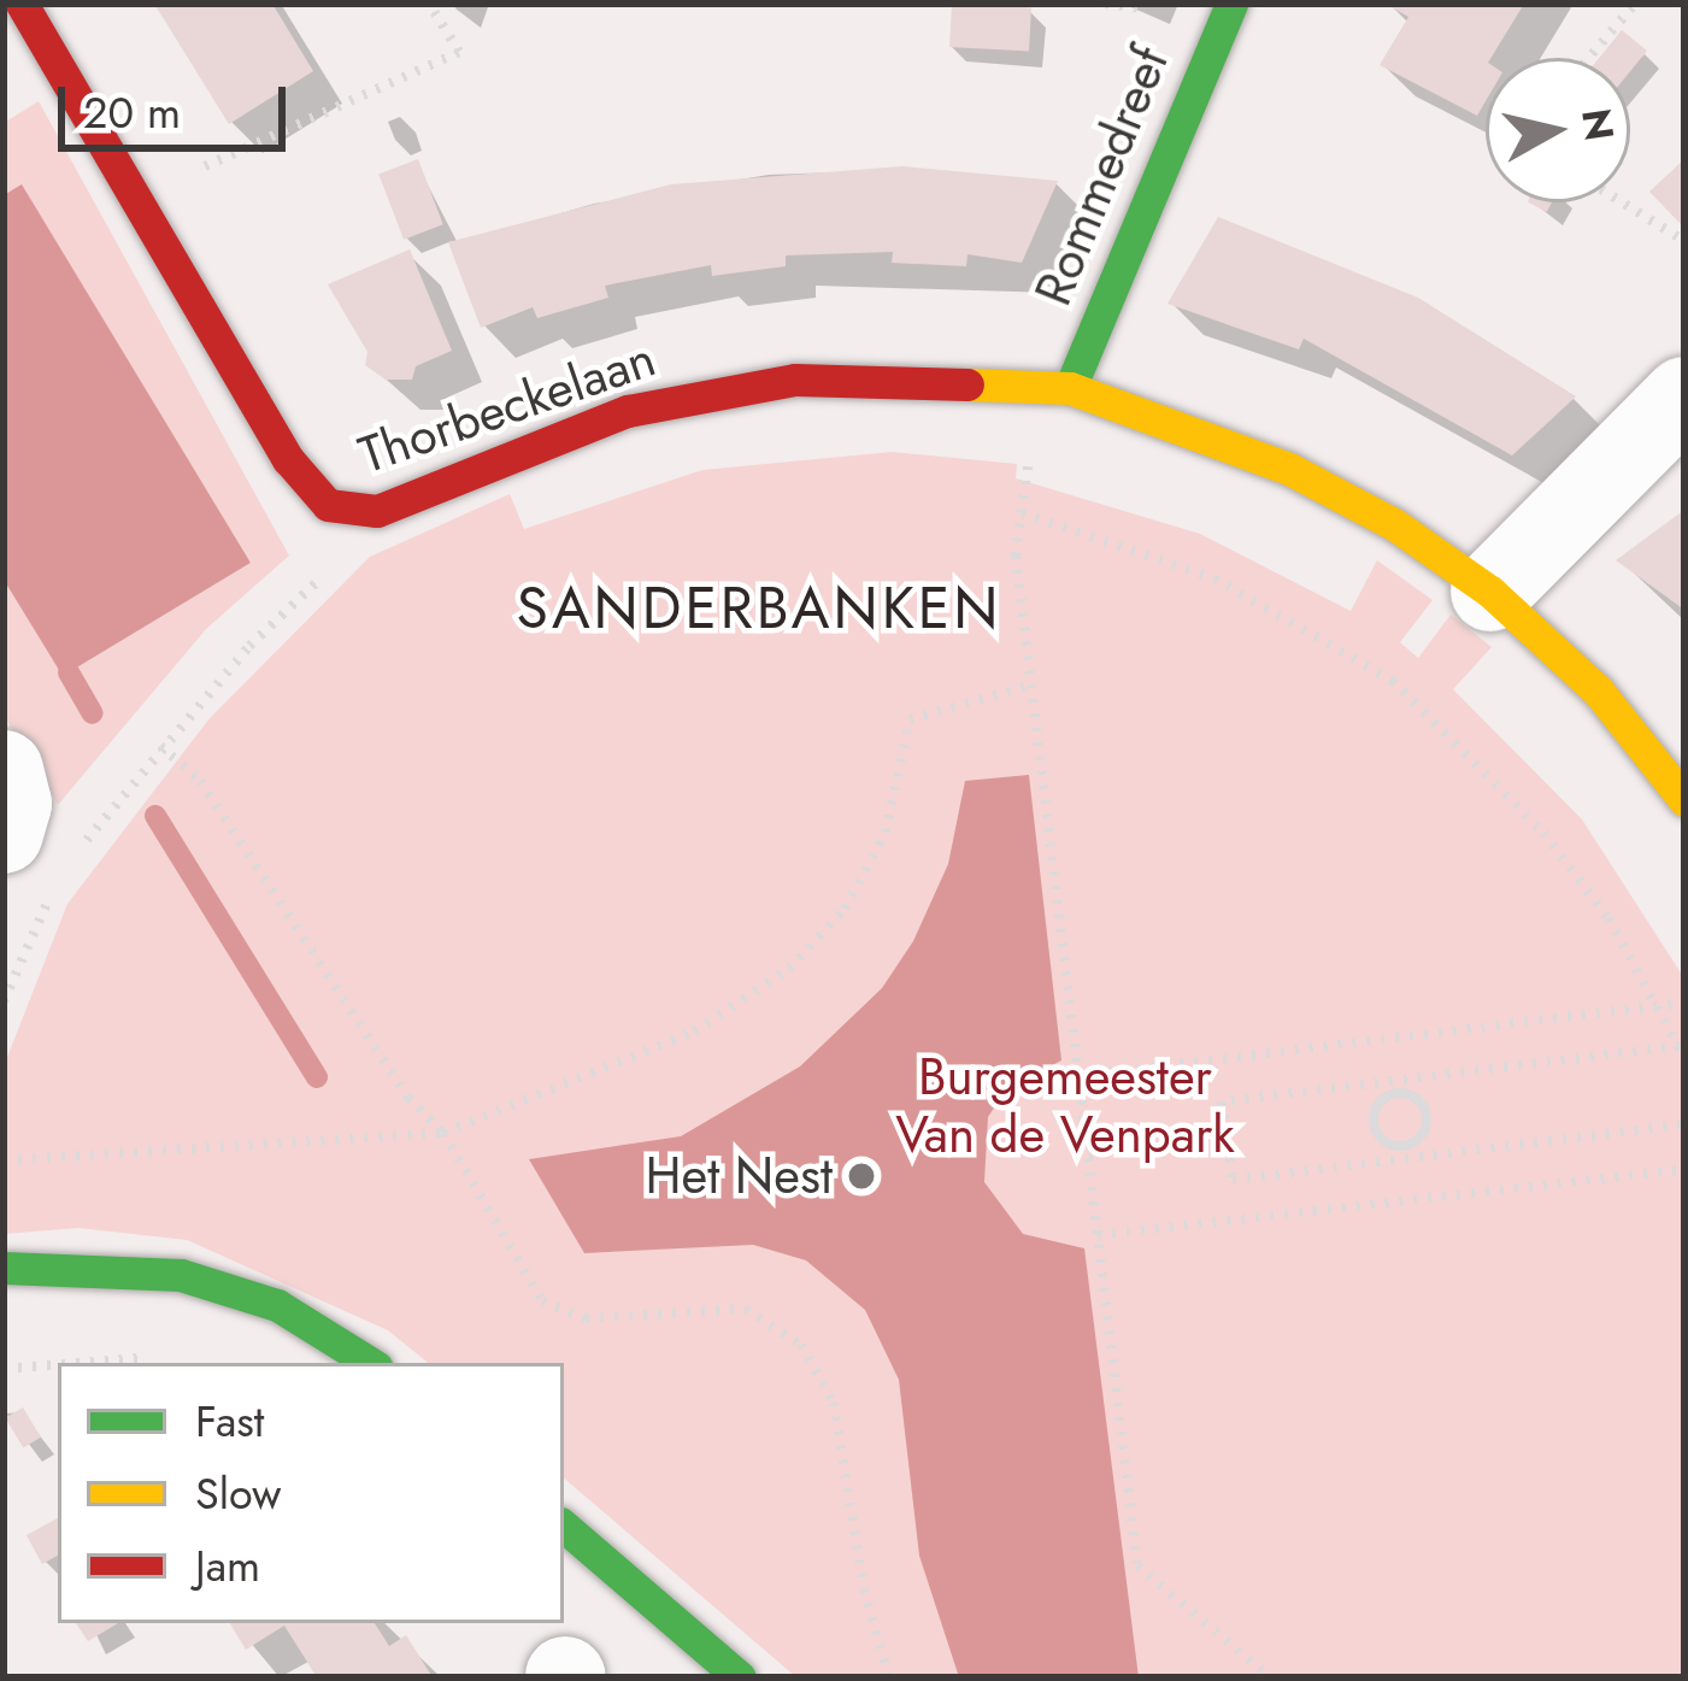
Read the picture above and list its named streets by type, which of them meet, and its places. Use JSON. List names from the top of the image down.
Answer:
{
  "streets": {
    "street": ["Rommedreef", "Thorbeckelaan"]
  },
  "crossings": [
    ["Rommedreef", "Thorbeckelaan"]
  ],
  "districts": ["SANDERBANKEN"],
  "parks": ["Burgemeester Van de Venpark"],
  "places": ["Het Nest"],
  "legend": ["Fast", "Slow", "Jam"],
  "scale_bar": "20 m",
  "north": "right"
}
